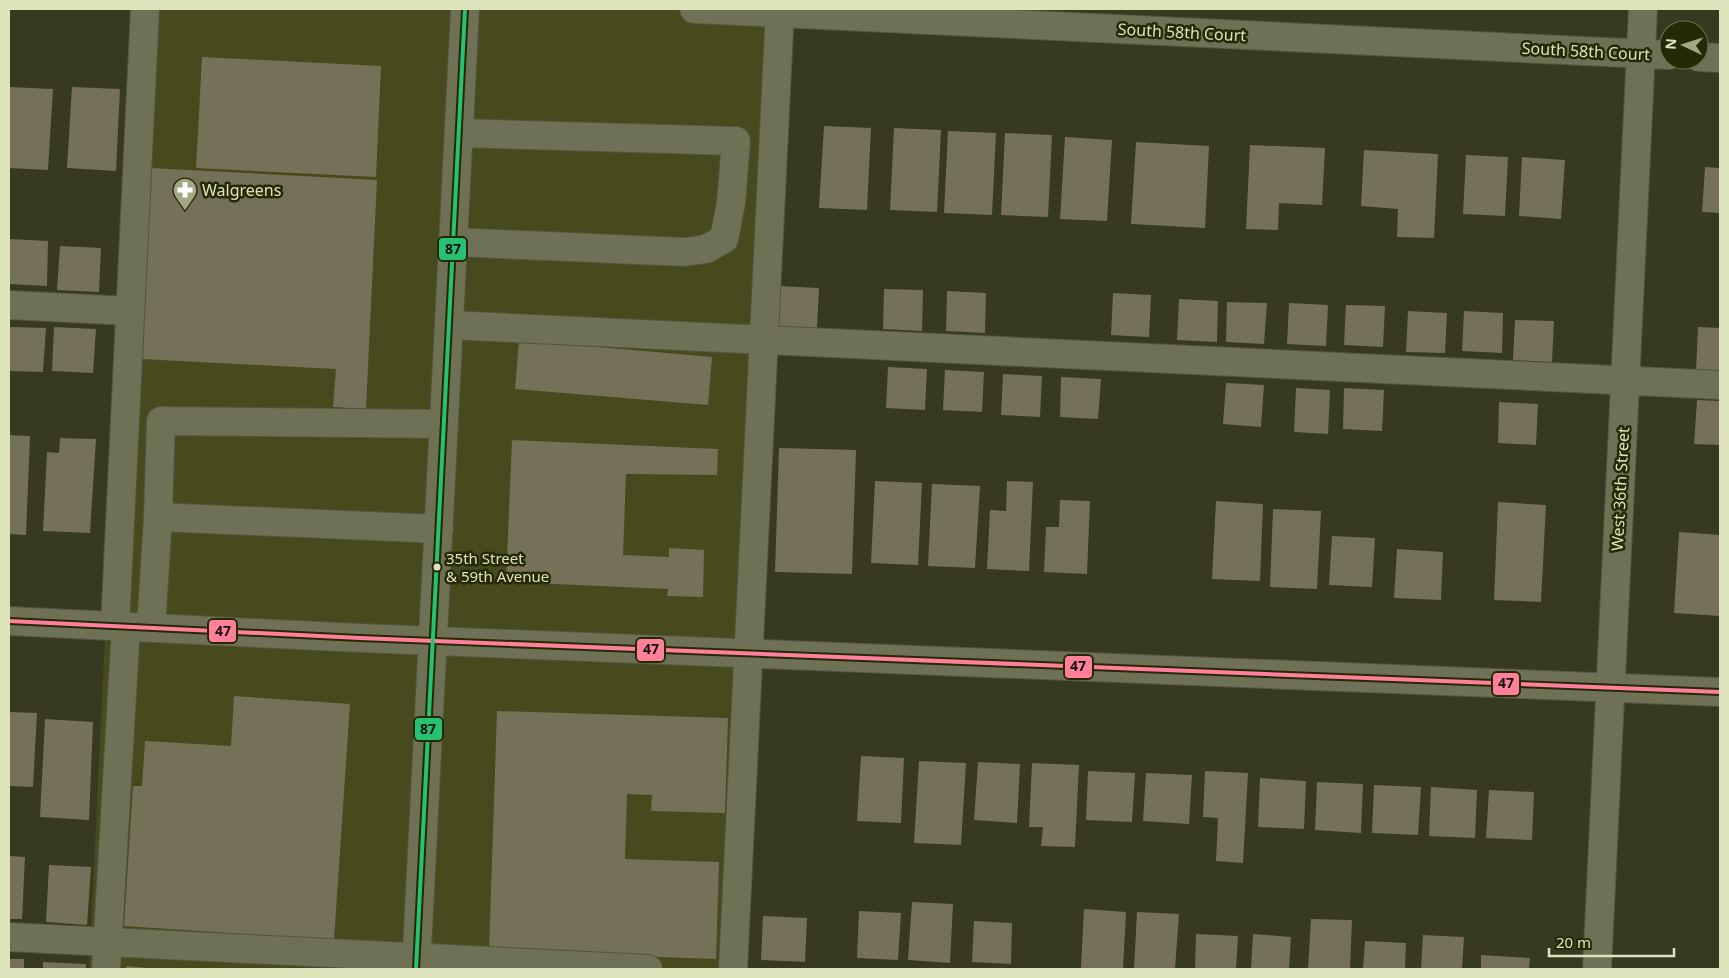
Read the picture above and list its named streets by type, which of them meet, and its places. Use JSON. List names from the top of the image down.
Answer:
{
  "streets": {
    "street": ["South 58th Court", "West 36th Street"]
  },
  "crossings": [
    ["South 58th Court", "West 36th Street"]
  ],
  "places": {
    "pharmacy": ["Walgreens"],
    "other": ["35th Street & 59th Avenue"]
  },
  "lines": ["transit line 87", "transit line 47"],
  "scale_bar": "20 m",
  "north": "left"
}
